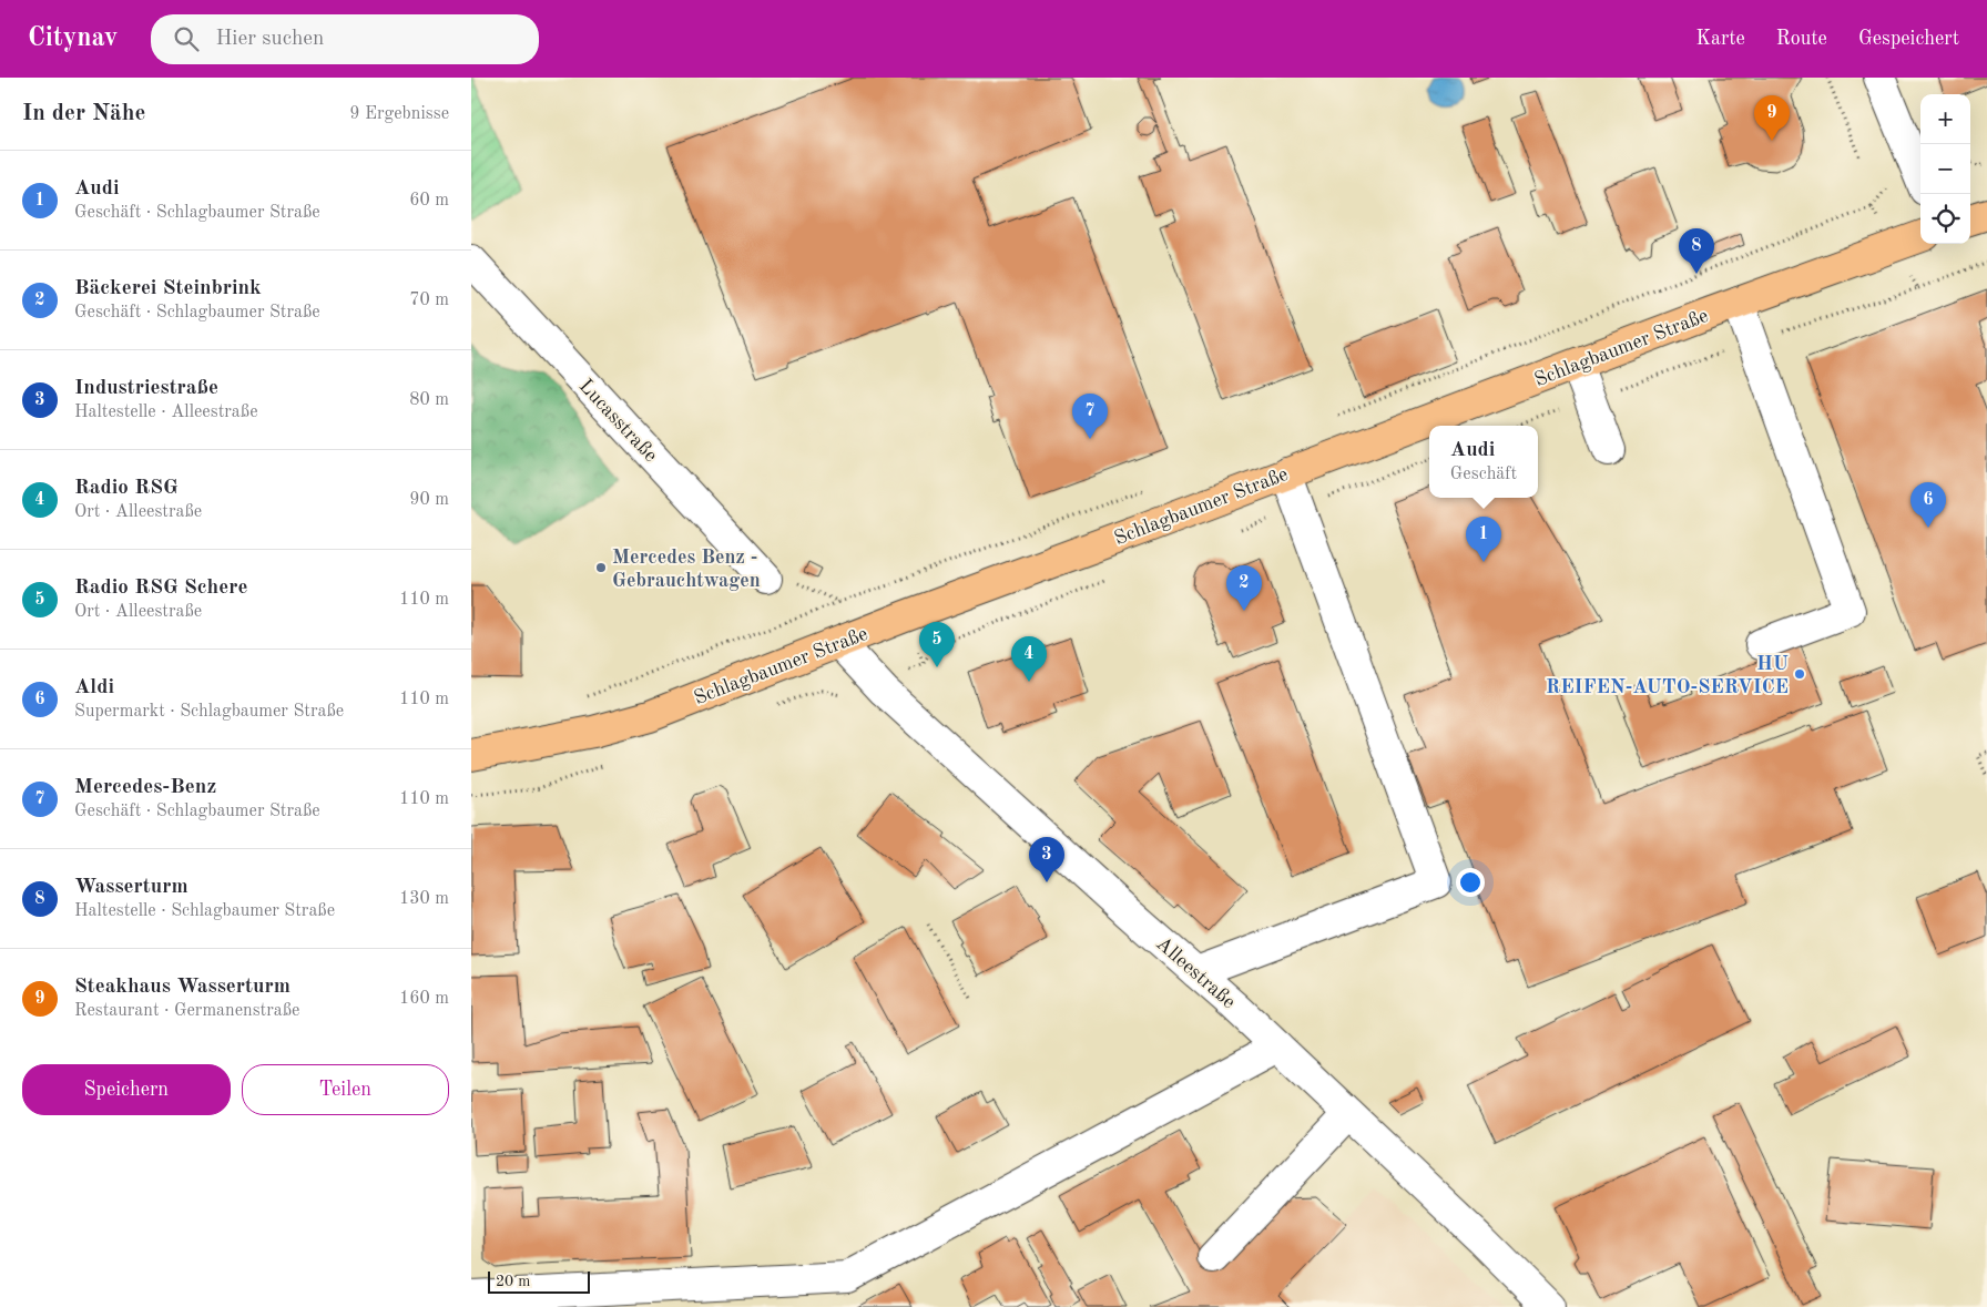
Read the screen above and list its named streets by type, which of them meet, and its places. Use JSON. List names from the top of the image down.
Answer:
{
  "streets": {
    "main road": ["Schlagbaumer Straße"],
    "street": ["Lucasstraße", "Alleestraße"]
  },
  "crossings": [
    ["Schlagbaumer Straße", "Alleestraße"]
  ],
  "places": ["Mercedes Benz - Gebrauchtwagen", "HU REIFEN-AUTO-SERVICE"],
  "scale_bar": "20 m",
  "page": {
    "header": "Citynav",
    "search": "Hier suchen",
    "nav": ["Karte", "Route", "Gespeichert"],
    "heading": ["In der Nähe", "9 Ergebnisse"],
    "map_buttons": ["+", "−"],
    "pins": [
      "9",
      "8",
      "7",
      "6",
      "1",
      "2",
      "5",
      "4",
      "3"
    ],
    "list": [
      {
        "mark": "1",
        "name": "Audi",
        "note": "Geschäft · Schlagbaumer Straße",
        "value": "60 m"
      },
      {
        "mark": "2",
        "name": "Bäckerei Steinbrink",
        "note": "Geschäft · Schlagbaumer Straße",
        "value": "70 m"
      },
      {
        "mark": "3",
        "name": "Industriestraße",
        "note": "Haltestelle · Alleestraße",
        "value": "80 m"
      },
      {
        "mark": "4",
        "name": "Radio RSG",
        "note": "Ort · Alleestraße",
        "value": "90 m"
      },
      {
        "mark": "5",
        "name": "Radio RSG Schere",
        "note": "Ort · Alleestraße",
        "value": "110 m"
      },
      {
        "mark": "6",
        "name": "Aldi",
        "note": "Supermarkt · Schlagbaumer Straße",
        "value": "110 m"
      },
      {
        "mark": "7",
        "name": "Mercedes-Benz",
        "note": "Geschäft · Schlagbaumer Straße",
        "value": "110 m"
      },
      {
        "mark": "8",
        "name": "Wasserturm",
        "note": "Haltestelle · Schlagbaumer Straße",
        "value": "130 m"
      },
      {
        "mark": "9",
        "name": "Steakhaus Wasserturm",
        "note": "Restaurant · Germanenstraße",
        "value": "160 m"
      }
    ],
    "popup": ["Audi", "Geschäft"],
    "buttons": ["Speichern", "Teilen"],
    "scale": "20 m"
  }
}
